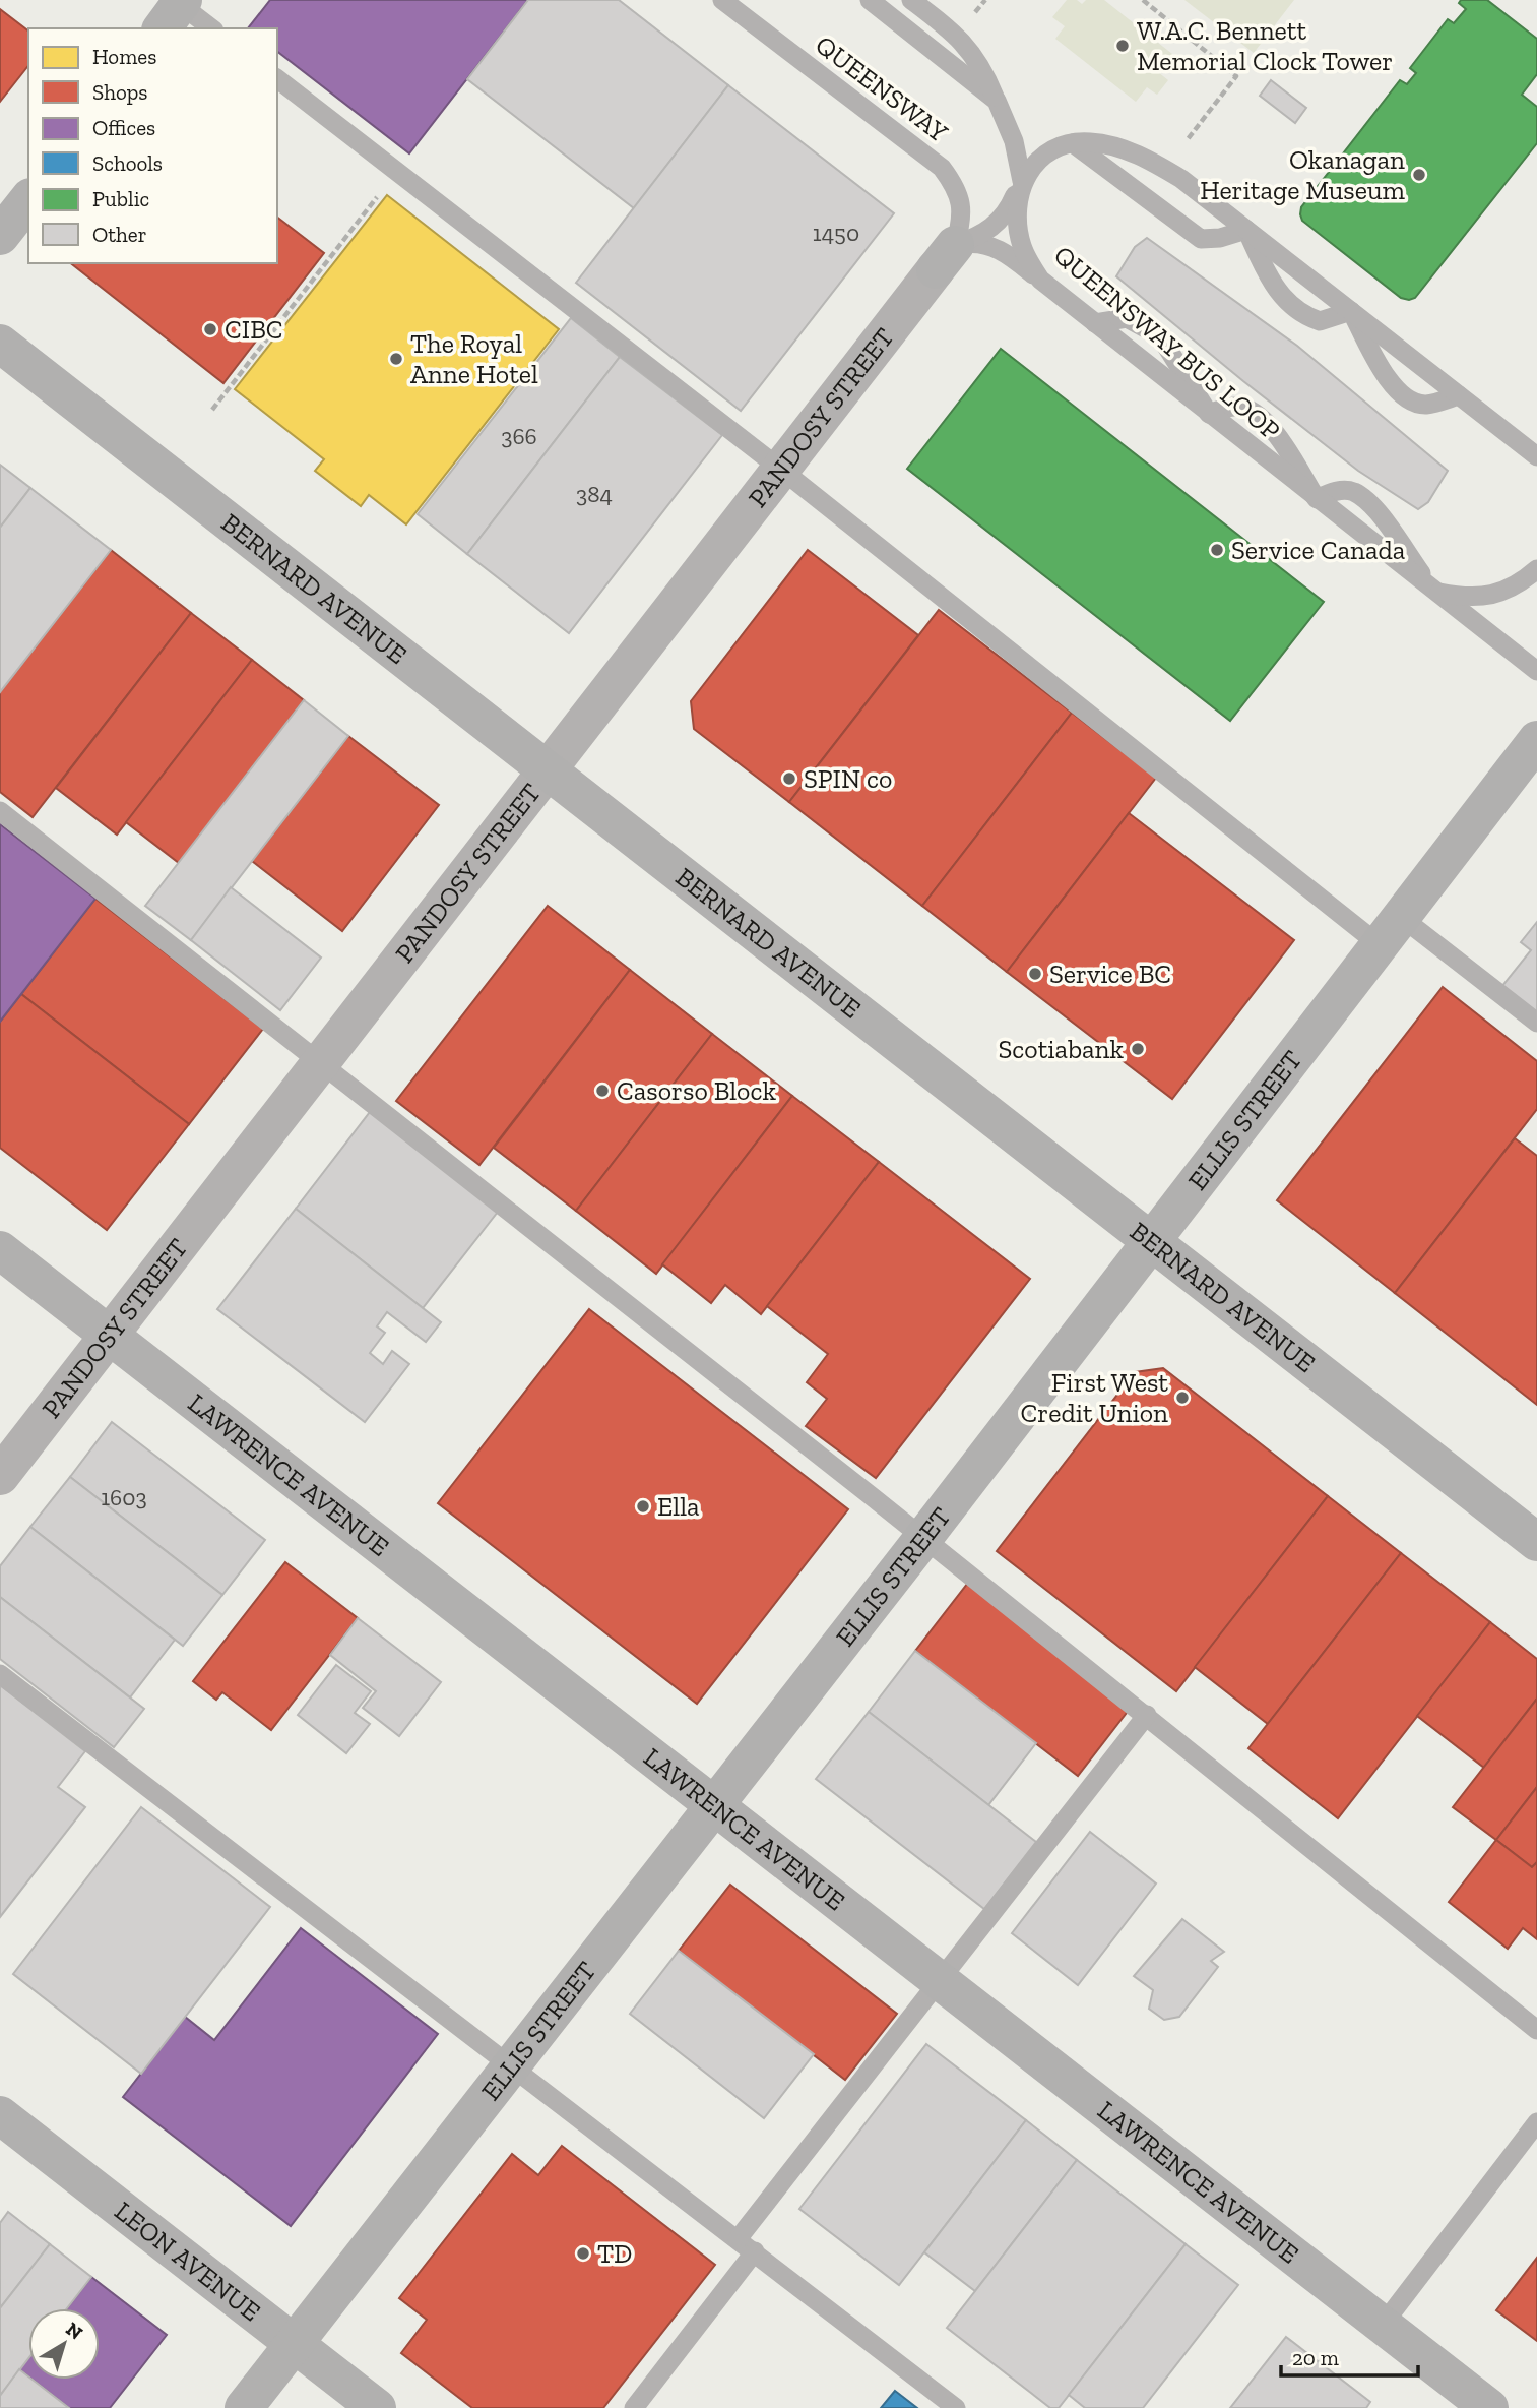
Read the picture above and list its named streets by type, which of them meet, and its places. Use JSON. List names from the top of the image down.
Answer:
{
  "streets": {
    "street": [
      "PANDOSY STREET",
      "BERNARD AVENUE",
      "ELLIS STREET",
      "LAWRENCE AVENUE",
      "LEON AVENUE"
    ],
    "lane": ["QUEENSWAY", "QUEENSWAY BUS LOOP"]
  },
  "crossings": [
    ["QUEENSWAY", "PANDOSY STREET"],
    ["PANDOSY STREET", "BERNARD AVENUE"],
    ["PANDOSY STREET", "LAWRENCE AVENUE"],
    ["BERNARD AVENUE", "ELLIS STREET"],
    ["ELLIS STREET", "LAWRENCE AVENUE"],
    ["ELLIS STREET", "LEON AVENUE"]
  ],
  "places": [
    "W.A.C. Bennett Memorial Clock Tower",
    "Okanagan Heritage Museum",
    "CIBC",
    "The Royal Anne Hotel",
    "Service Canada",
    "SPIN co",
    "Service BC",
    "Scotiabank",
    "Casorso Block",
    "First West Credit Union",
    "Ella",
    "TD"
  ],
  "house_numbers": [
    "1450",
    "366",
    "384",
    "1603"
  ],
  "legend": [
    "Homes",
    "Shops",
    "Offices",
    "Schools",
    "Public",
    "Other"
  ],
  "scale_bar": "20 m",
  "north": "top right"
}
